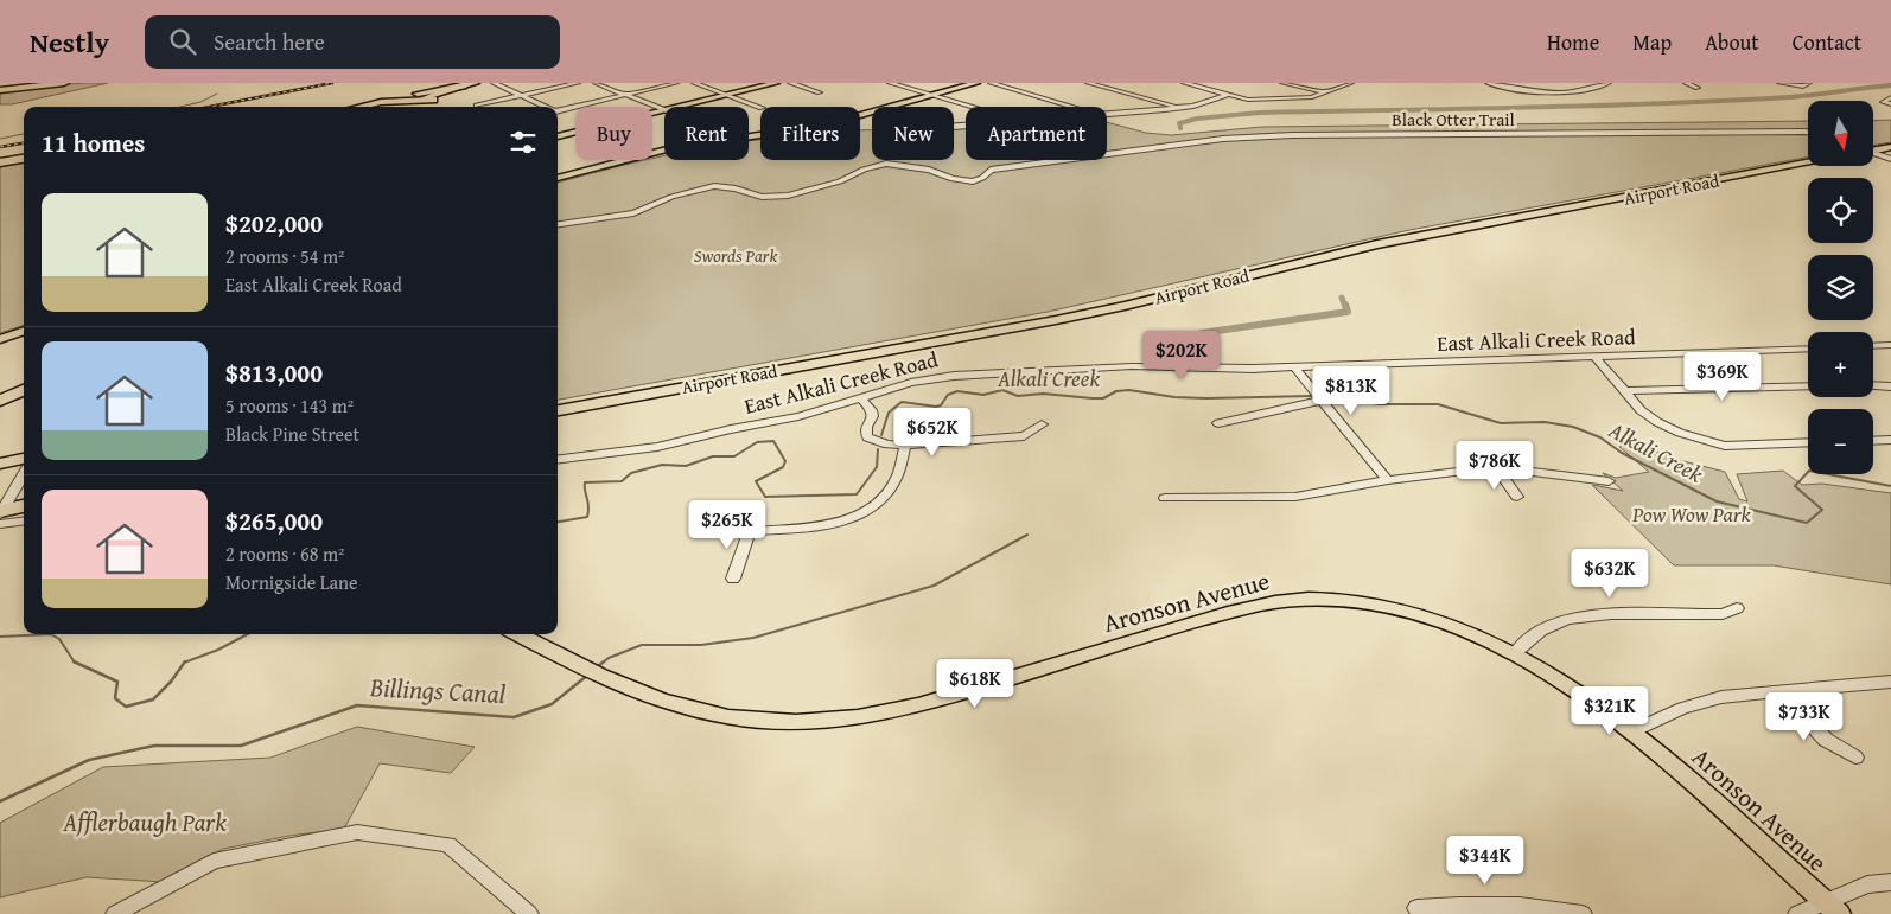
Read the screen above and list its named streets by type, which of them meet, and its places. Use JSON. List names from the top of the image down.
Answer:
{
  "streets": {
    "highway": ["Airport Road"],
    "main road": ["Aronson Avenue"],
    "street": ["Black Otter Trail", "East Alkali Creek Road"]
  },
  "water": ["Alkali Creek", "Billings Canal"],
  "parks": ["Swords Park", "Pow Wow Park", "Afflerbaugh Park"],
  "north": "bottom",
  "page": {
    "header": "Nestly",
    "search": "Search here",
    "nav": [
      "Home",
      "Map",
      "About",
      "Contact"
    ],
    "map_buttons": ["+", "−"],
    "chip": [
      "Buy",
      "Rent",
      "Filters",
      "New",
      "Apartment"
    ],
    "heading": "11 homes",
    "list": [
      {
        "name": "$202,000",
        "note": "2 rooms · 54 m² · East Alkali Creek Road"
      },
      {
        "name": "$813,000",
        "note": "5 rooms · 143 m² · Black Pine Street"
      },
      {
        "name": "$265,000",
        "note": "2 rooms · 68 m² · Mornigside Lane"
      }
    ],
    "price": [
      "$202K",
      "$369K",
      "$813K",
      "$652K",
      "$786K",
      "$265K",
      "$632K",
      "$618K",
      "$321K",
      "$733K",
      "$344K"
    ]
  }
}
